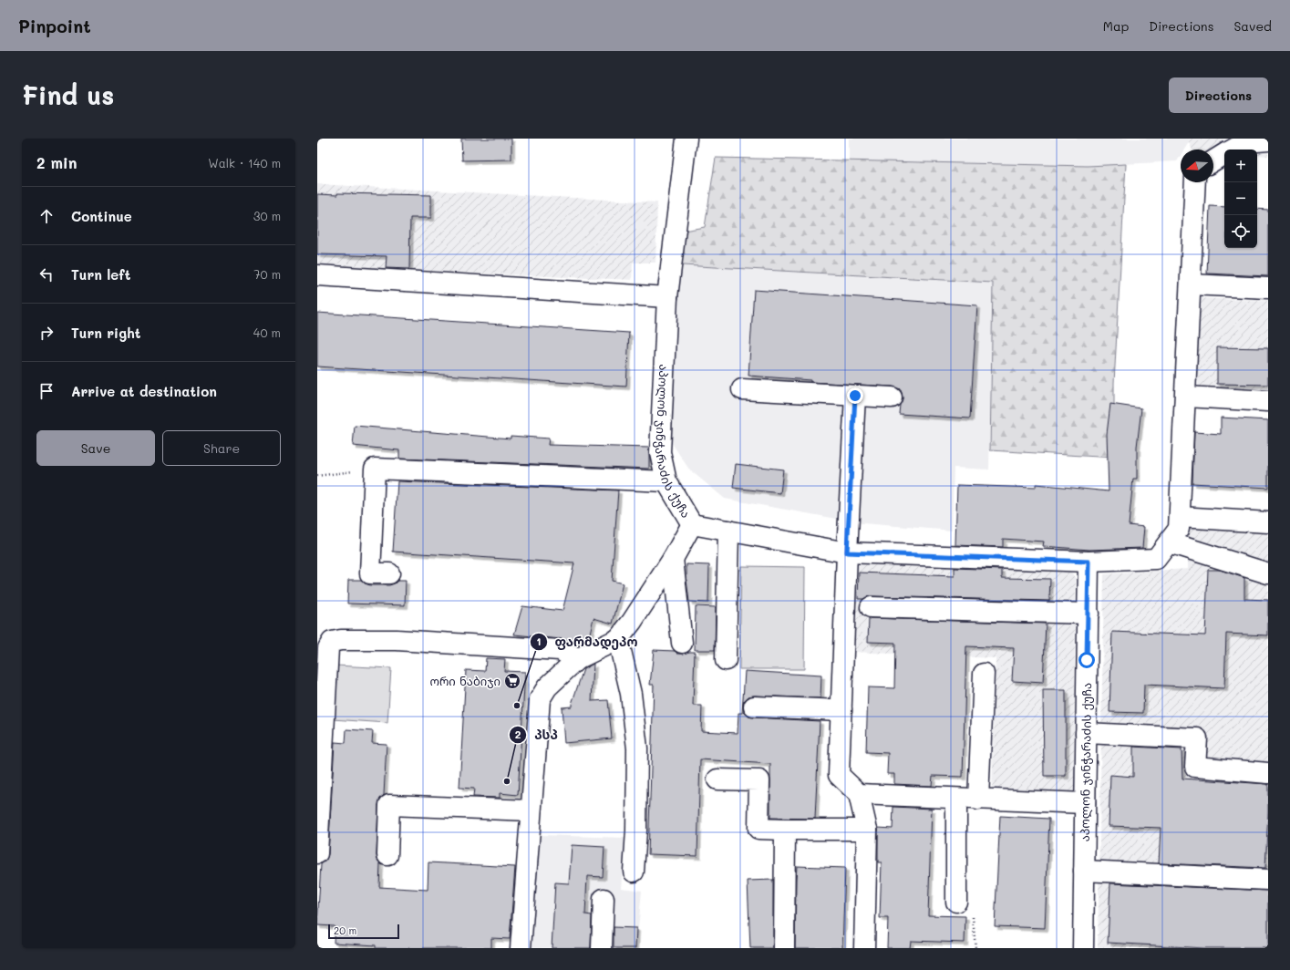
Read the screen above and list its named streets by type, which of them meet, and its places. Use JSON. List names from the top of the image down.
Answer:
{
  "streets": {
    "street": ["აპოლონ ჯინჭარაძის ქუჩა"]
  },
  "places": {
    "supermarket": ["ორი ნაბიჯი"],
    "other": ["ფარმადეპო", "პსპ"]
  },
  "scale_bar": "20 m",
  "north": "left",
  "page": {
    "header": "Pinpoint",
    "nav": ["Map", "Directions", "Saved"],
    "buttons": [
      "Directions",
      ["Save", "Share"]
    ],
    "title": "Find us",
    "heading": ["2 min", "Walk · 140 m"],
    "map_buttons": ["+", "−"],
    "list": [
      ["Continue", "30 m"],
      ["Turn left", "70 m"],
      ["Turn right", "40 m"],
      "Arrive at destination"
    ],
    "scale": "20 m"
  }
}
